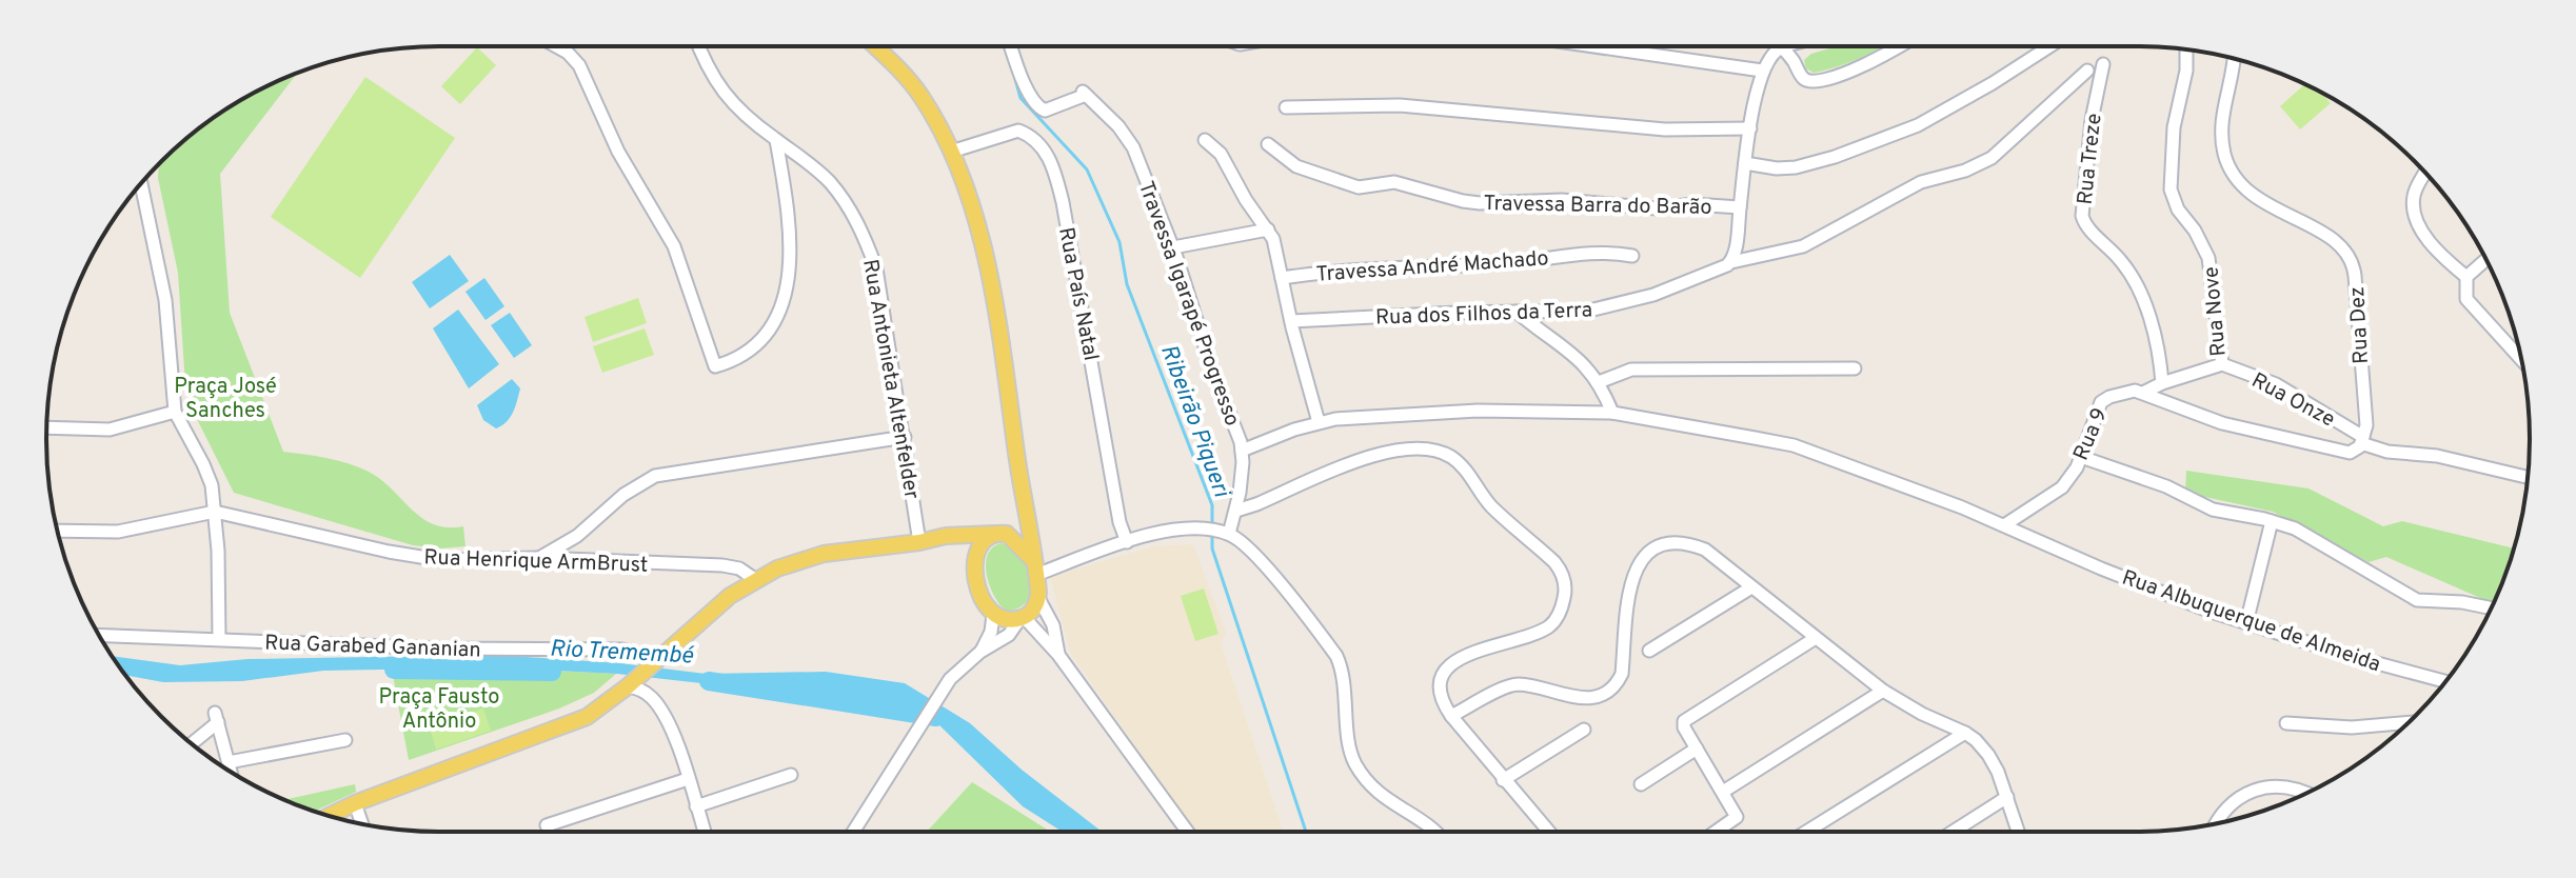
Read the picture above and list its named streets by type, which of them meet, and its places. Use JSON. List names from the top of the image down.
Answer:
{
  "streets": {
    "street": [
      "Rua Treze",
      "Travessa Barra do Barão",
      "Travessa André Machado",
      "Rua País Natal",
      "Travessa Igarapé Progresso",
      "Rua Nove",
      "Rua dos Filhos da Terra",
      "Rua Dez",
      "Rua Antonieta Altenfelder",
      "Rua Onze",
      "Rua 9",
      "Rua Henrique ArmBrust",
      "Rua Albuquerque de Almeida",
      "Rua Garabed Gananian"
    ]
  },
  "crossings": [
    ["Rua Treze", "Rua Nove"],
    ["Travessa Igarapé Progresso", "Rua Albuquerque de Almeida"],
    ["Rua Nove", "Rua Onze"],
    ["Rua Nove", "Rua 9"],
    ["Rua Dez", "Rua Onze"],
    ["Rua 9", "Rua Albuquerque de Almeida"]
  ],
  "water": ["Ribeirão Piqueri", "Rio Tremembé"],
  "parks": ["Praça José Sanches", "Praça Fausto Antônio"]
}
